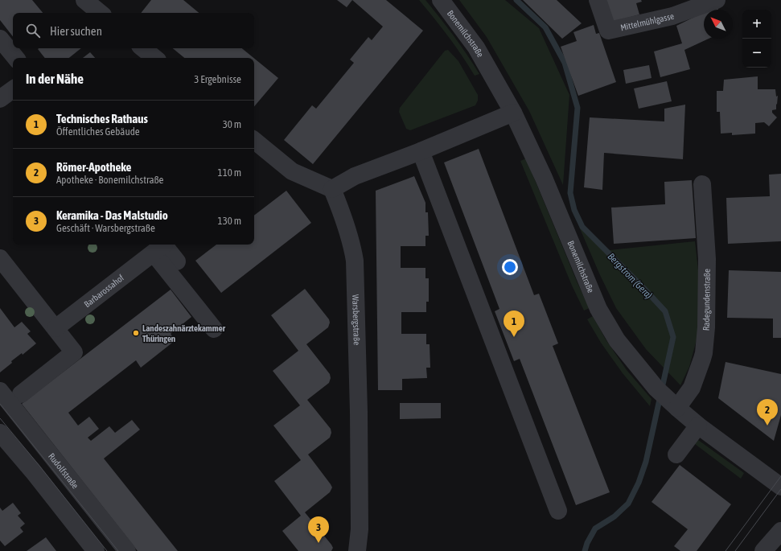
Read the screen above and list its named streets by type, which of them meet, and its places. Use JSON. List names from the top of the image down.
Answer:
{
  "streets": {
    "street": [
      "Mittelmühlgasse",
      "Bonemilchstraße",
      "Barbarossahof",
      "Radegundenstraße",
      "Warsbergstraße",
      "Rudolfstraße"
    ]
  },
  "crossings": [
    ["Bonemilchstraße", "Radegundenstraße"]
  ],
  "water": ["Bergstrom (Gera)"],
  "places": ["Landeszahnärztekammer Thüringen"],
  "north": "top left",
  "page": {
    "map_buttons": ["+", "−"],
    "search": "Hier suchen",
    "heading": ["In der Nähe", "3 Ergebnisse"],
    "list": [
      {
        "mark": "1",
        "name": "Technisches Rathaus",
        "note": "Öffentliches Gebäude",
        "value": "30 m"
      },
      {
        "mark": "2",
        "name": "Römer-Apotheke",
        "note": "Apotheke · Bonemilchstraße",
        "value": "110 m"
      },
      {
        "mark": "3",
        "name": "Keramika - Das Malstudio",
        "note": "Geschäft · Warsbergstraße",
        "value": "130 m"
      }
    ],
    "pins": ["1", "2", "3"]
  }
}
